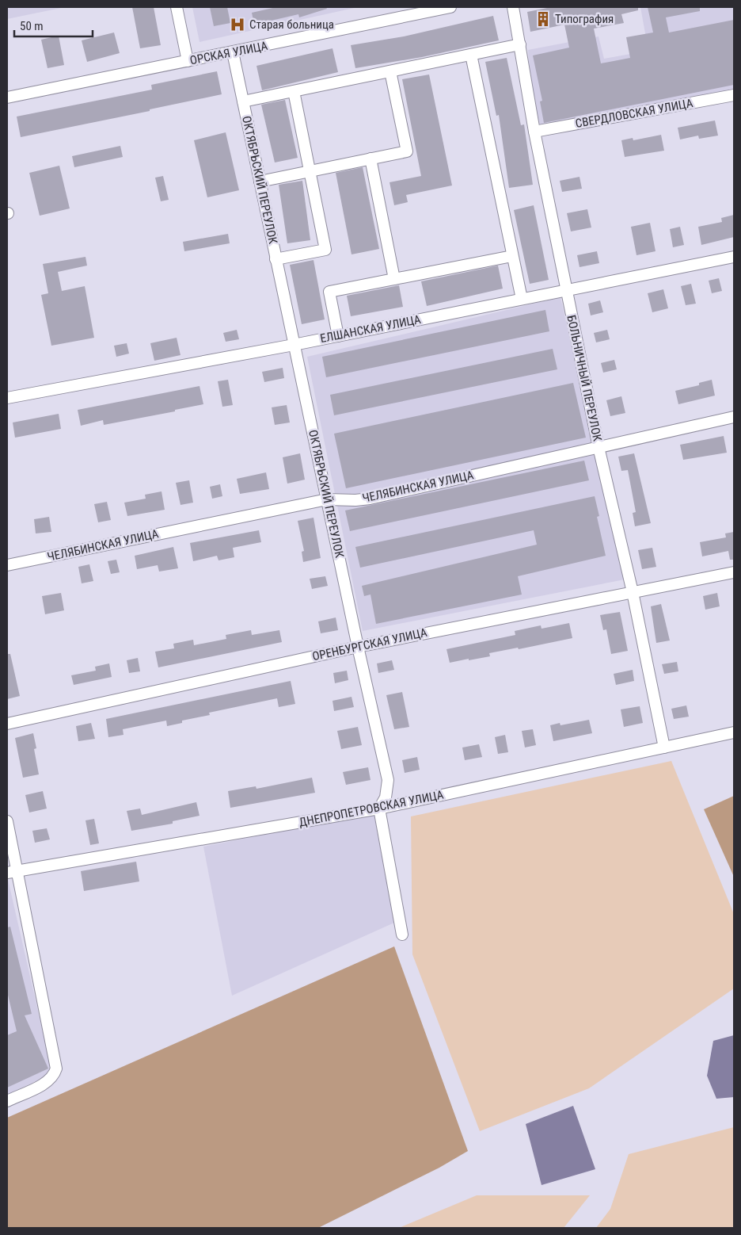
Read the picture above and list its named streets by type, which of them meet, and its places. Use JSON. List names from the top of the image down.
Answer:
{
  "streets": {
    "street": [
      "ОРСКАЯ УЛИЦА",
      "СВЕРДЛОВСКАЯ УЛИЦА",
      "ОКТЯБРЬСКИЙ ПЕРЕУЛОК",
      "ЕЛШАНСКАЯ УЛИЦА",
      "БОЛЬНИЧНЫЙ ПЕРЕУЛОК",
      "ЧЕЛЯБИНСКАЯ УЛИЦА",
      "ОРЕНБУРГСКАЯ УЛИЦА",
      "ДНЕПРОПЕТРОВСКАЯ УЛИЦА"
    ]
  },
  "crossings": [
    ["ОРСКАЯ УЛИЦА", "ОКТЯБРЬСКИЙ ПЕРЕУЛОК"],
    ["СВЕРДЛОВСКАЯ УЛИЦА", "БОЛЬНИЧНЫЙ ПЕРЕУЛОК"],
    ["ОКТЯБРЬСКИЙ ПЕРЕУЛОК", "ЕЛШАНСКАЯ УЛИЦА"],
    ["ОКТЯБРЬСКИЙ ПЕРЕУЛОК", "ЧЕЛЯБИНСКАЯ УЛИЦА"],
    ["ОКТЯБРЬСКИЙ ПЕРЕУЛОК", "ОРЕНБУРГСКАЯ УЛИЦА"],
    ["ОКТЯБРЬСКИЙ ПЕРЕУЛОК", "ДНЕПРОПЕТРОВСКАЯ УЛИЦА"],
    ["ЕЛШАНСКАЯ УЛИЦА", "БОЛЬНИЧНЫЙ ПЕРЕУЛОК"],
    ["БОЛЬНИЧНЫЙ ПЕРЕУЛОК", "ЧЕЛЯБИНСКАЯ УЛИЦА"],
    ["БОЛЬНИЧНЫЙ ПЕРЕУЛОК", "ОРЕНБУРГСКАЯ УЛИЦА"],
    ["БОЛЬНИЧНЫЙ ПЕРЕУЛОК", "ДНЕПРОПЕТРОВСКАЯ УЛИЦА"]
  ],
  "places": {
    "building": ["Типография"],
    "hospital": ["Старая больница"]
  },
  "scale_bar": "50 m"
}
